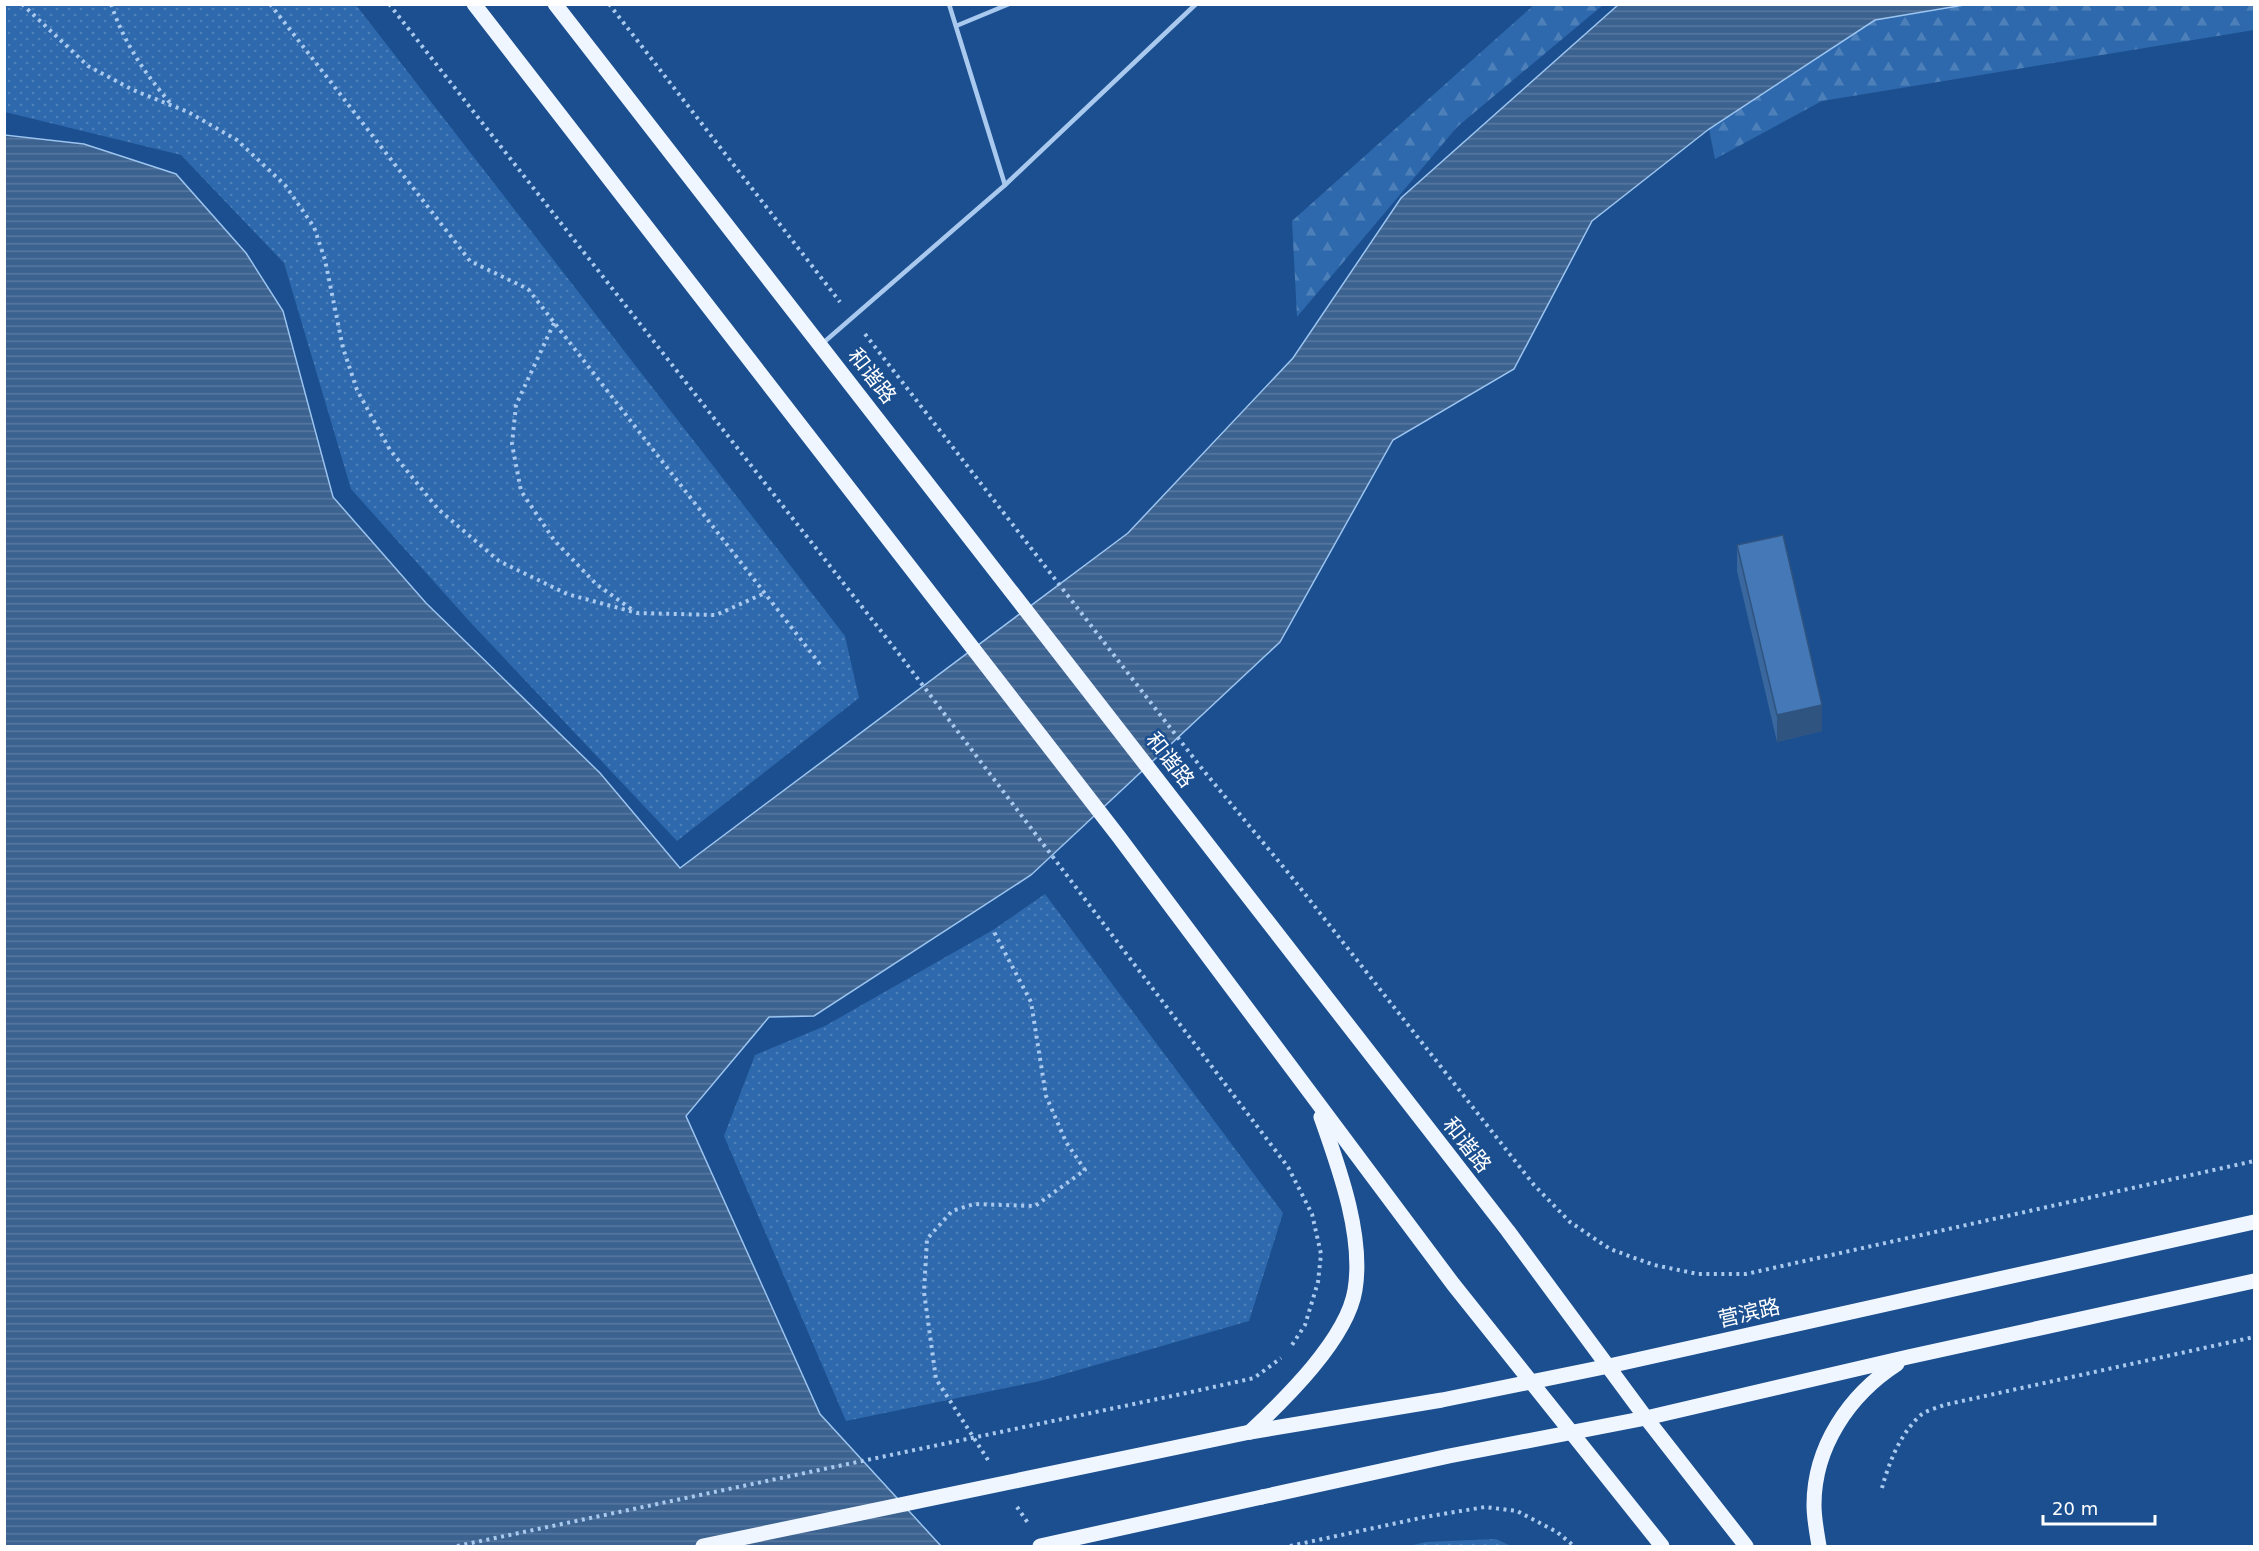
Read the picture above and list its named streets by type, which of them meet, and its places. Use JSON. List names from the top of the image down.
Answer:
{
  "streets": {
    "main road": ["和谐路", "营滨路"]
  },
  "crossings": [
    ["和谐路", "营滨路"]
  ],
  "scale_bar": "20 m"
}
